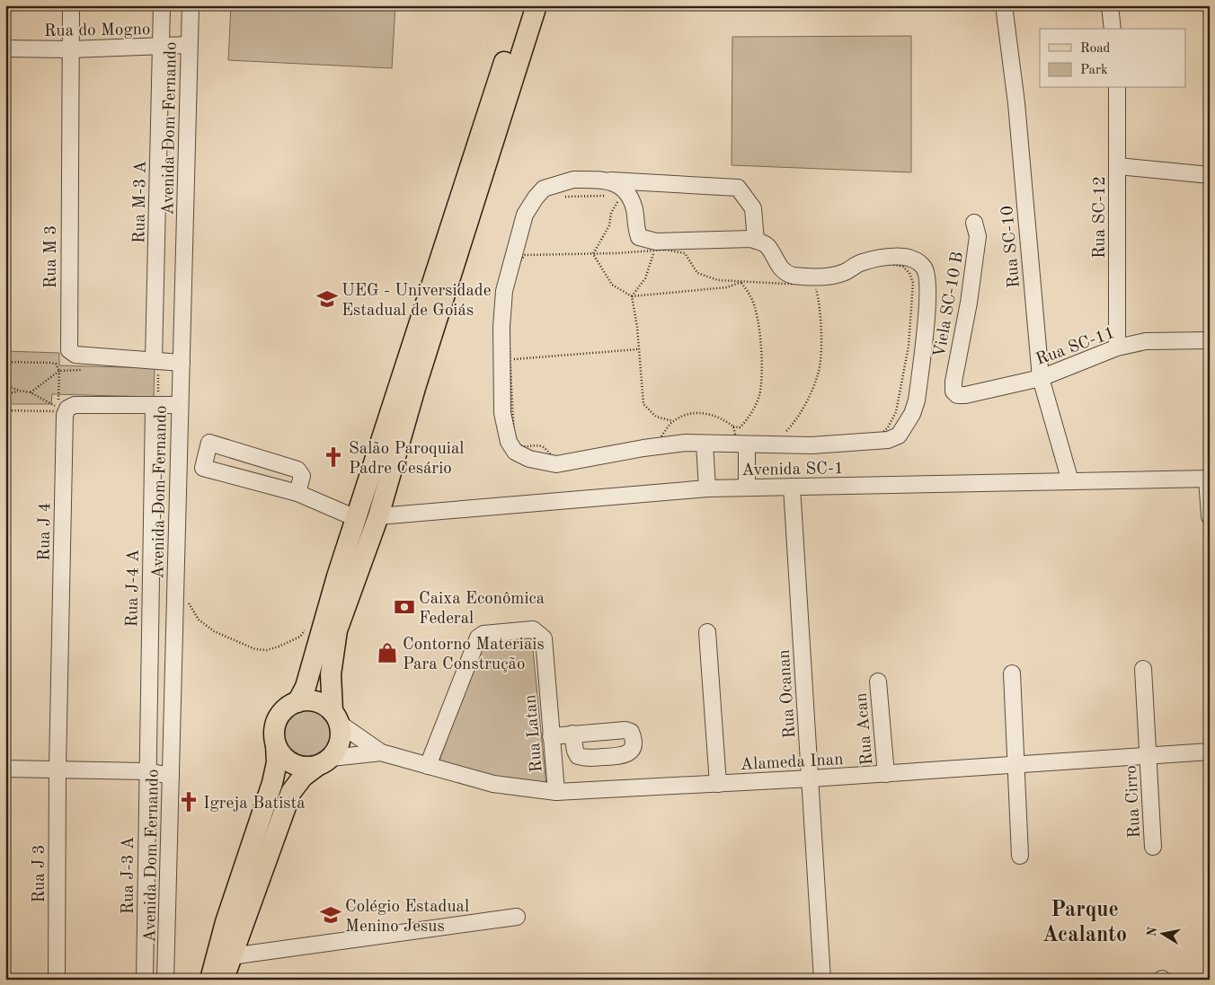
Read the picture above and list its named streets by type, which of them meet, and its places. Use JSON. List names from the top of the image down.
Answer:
{
  "streets": {
    "street": [
      "Rua do Mogno",
      "Avenida Dom Fernando",
      "Rua M-3 A",
      "Rua SC-12",
      "Rua SC-10",
      "Rua M 3",
      "Viela SC-10 B",
      "Rua SC-11",
      "Avenida SC-1",
      "Rua J 4",
      "Rua J-4 A",
      "Rua Ocanan",
      "Rua Acan",
      "Rua Latan",
      "Alameda Inan",
      "Rua Cirro",
      "Rua J 3",
      "Rua J-3 A"
    ]
  },
  "crossings": [
    ["Rua do Mogno", "Avenida Dom Fernando"],
    ["Rua do Mogno", "Rua M-3 A"],
    ["Rua do Mogno", "Rua M 3"],
    ["Avenida Dom Fernando", "Rua M 3"],
    ["Avenida Dom Fernando", "Rua J 4"],
    ["Rua M-3 A", "Rua M 3"],
    ["Rua SC-12", "Rua SC-11"],
    ["Rua SC-10", "Rua SC-11"],
    ["Rua SC-10", "Avenida SC-1"],
    ["Viela SC-10 B", "Rua SC-11"],
    ["Avenida SC-1", "Rua Ocanan"],
    ["Rua J 4", "Rua J-4 A"],
    ["Rua J 4", "Rua J 3"],
    ["Rua J-4 A", "Rua J-3 A"],
    ["Rua Ocanan", "Alameda Inan"],
    ["Rua Acan", "Alameda Inan"],
    ["Rua Latan", "Alameda Inan"],
    ["Alameda Inan", "Rua Cirro"]
  ],
  "districts": ["Parque Acalanto"],
  "places": {
    "school or university": ["UEG - Universidade Estadual de Goiás", "Colégio Estadual Menino Jesus"],
    "church": ["Salão Paroquial Padre Cesário", "Igreja Batista"],
    "bank": ["Caixa Econômica Federal"],
    "shop": ["Contorno Materiais Para Construção"]
  },
  "legend": ["Road", "Park"],
  "north": "left"
}
